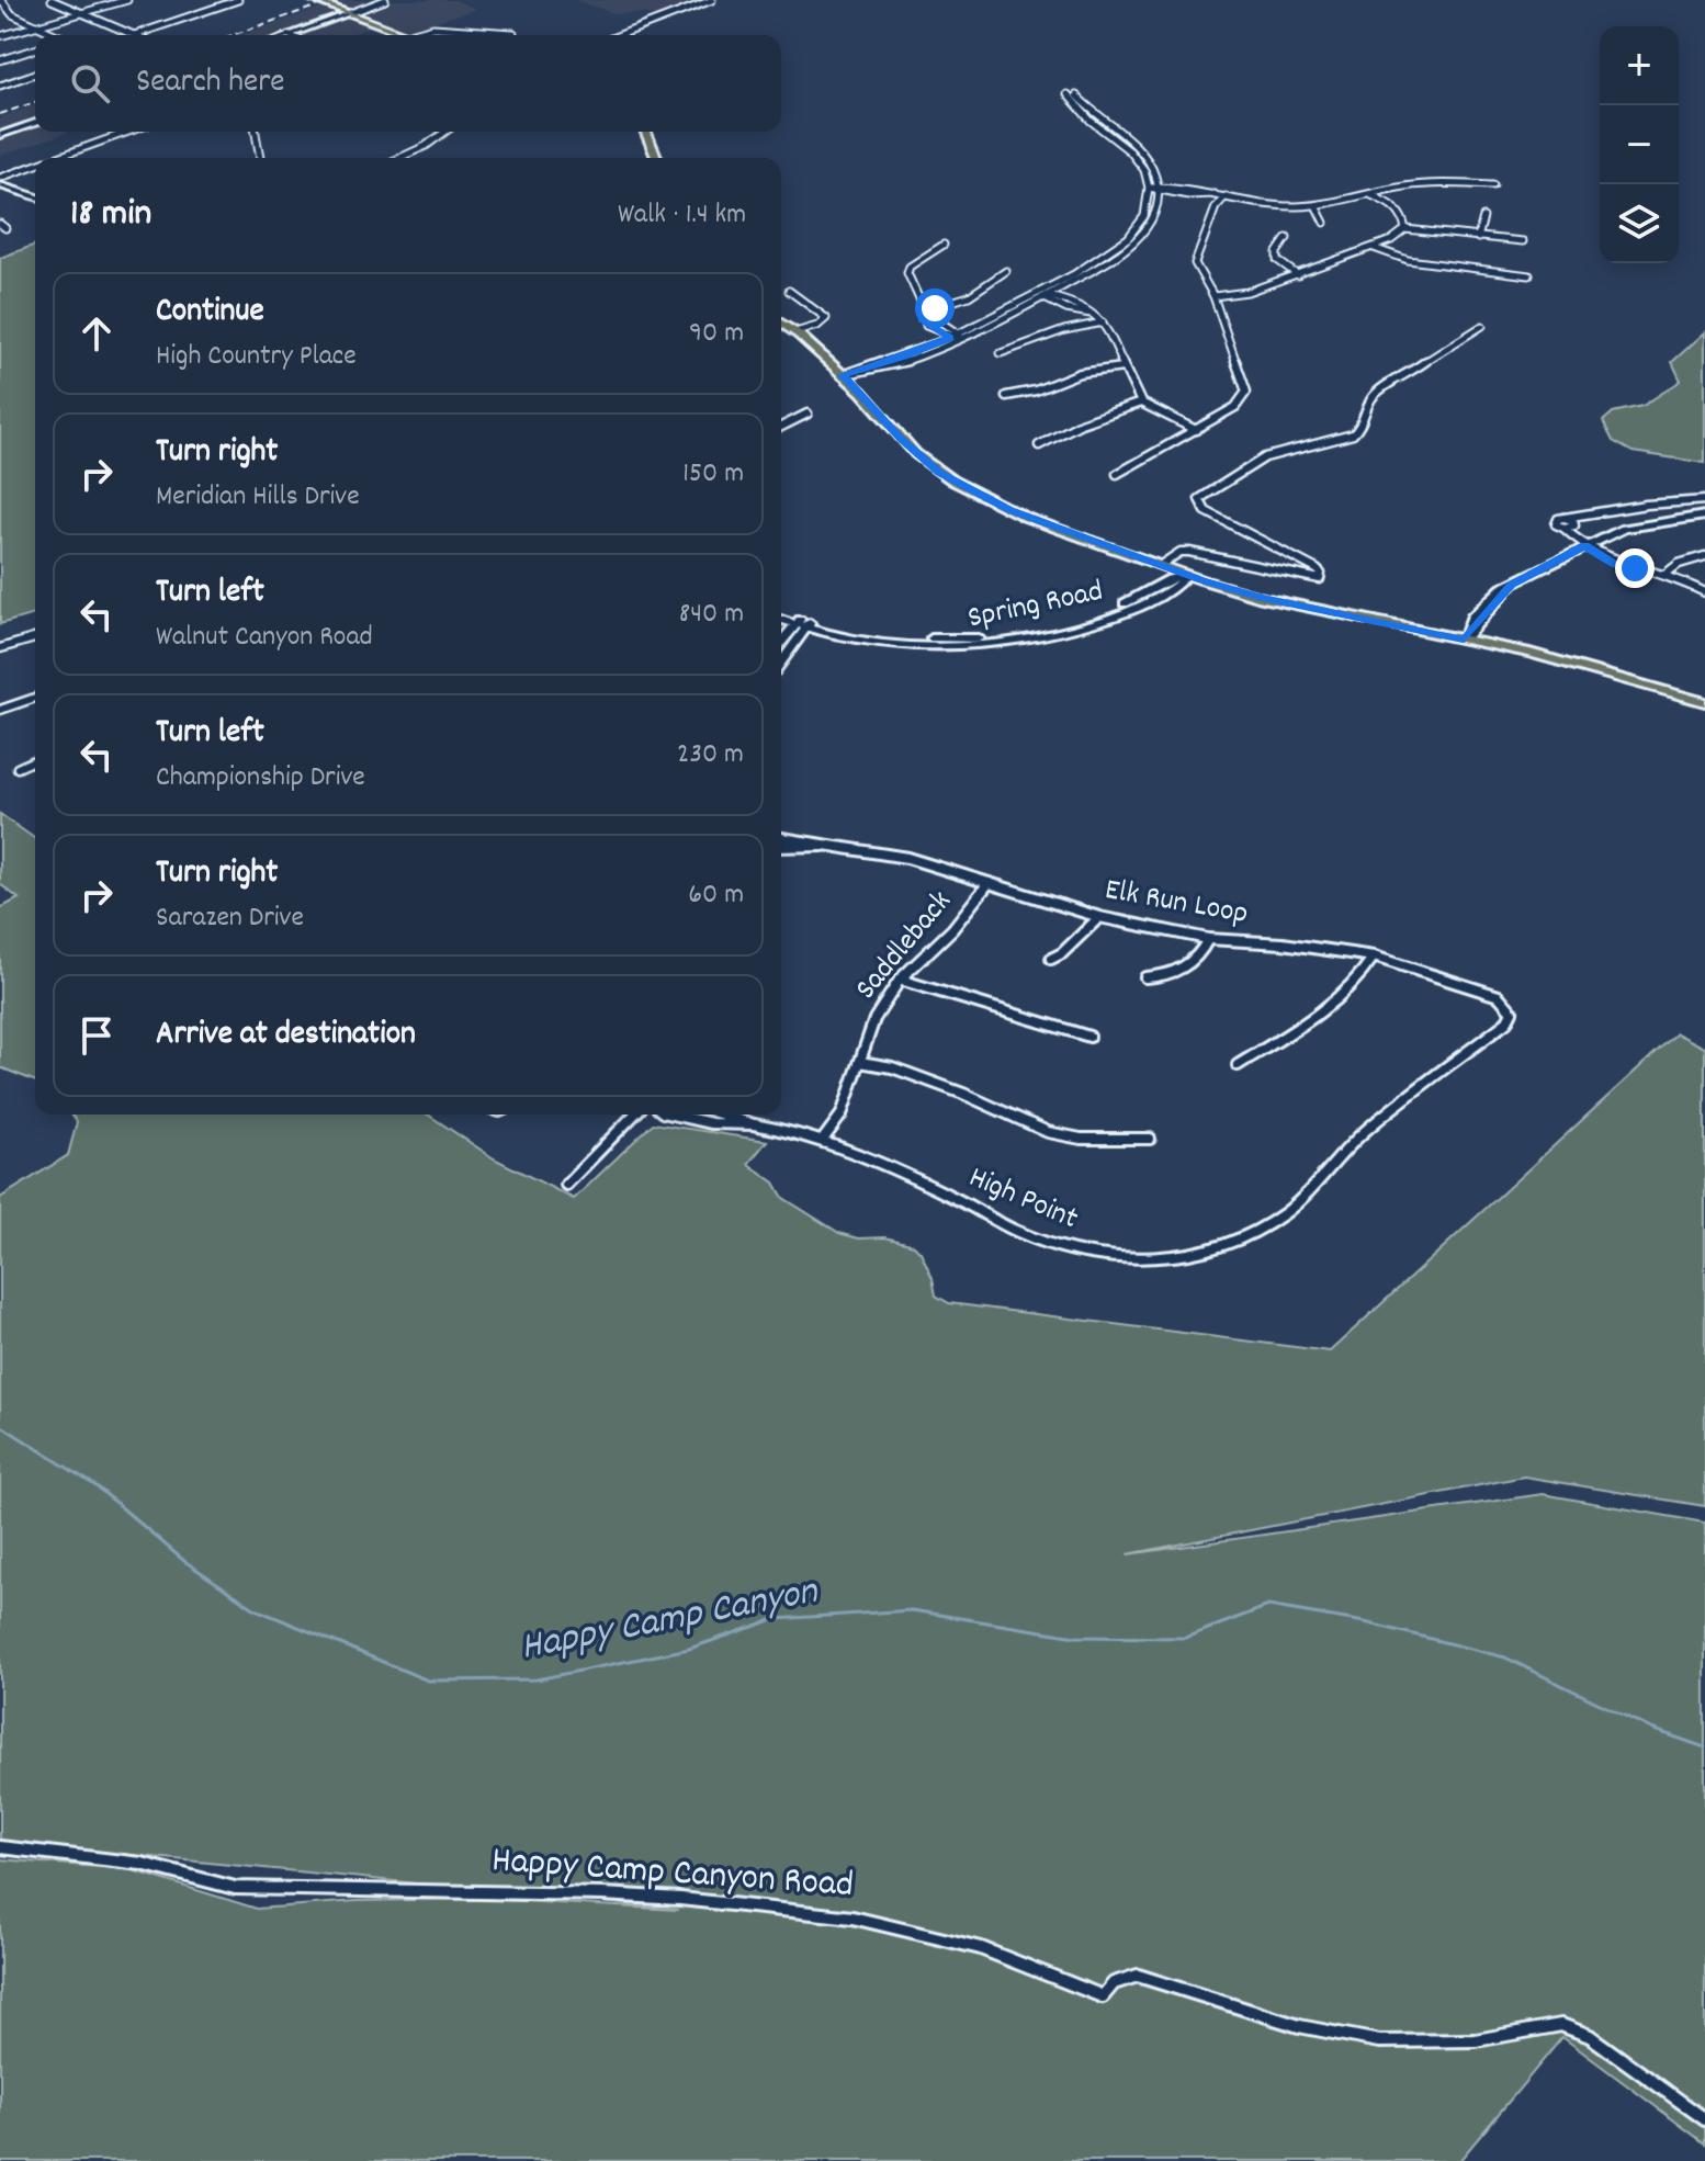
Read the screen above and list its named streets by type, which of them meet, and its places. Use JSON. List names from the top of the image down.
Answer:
{
  "streets": {
    "street": [
      "Spring Road",
      "Elk Run Loop",
      "Saddleback",
      "High Point",
      "Happy Camp Canyon Road"
    ]
  },
  "crossings": [
    ["Elk Run Loop", "Saddleback"],
    ["Elk Run Loop", "High Point"],
    ["Saddleback", "High Point"]
  ],
  "water": ["Happy Camp Canyon"],
  "page": {
    "map_buttons": ["+", "−"],
    "search": "Search here",
    "heading": ["18 min", "Walk · 1.4 km"],
    "list": [
      ["Continue", "High Country Place", "90 m"],
      ["Turn right", "Meridian Hills Drive", "150 m"],
      ["Turn left", "Walnut Canyon Road", "840 m"],
      ["Turn left", "Championship Drive", "230 m"],
      ["Turn right", "Sarazen Drive", "60 m"],
      "Arrive at destination"
    ]
  }
}
